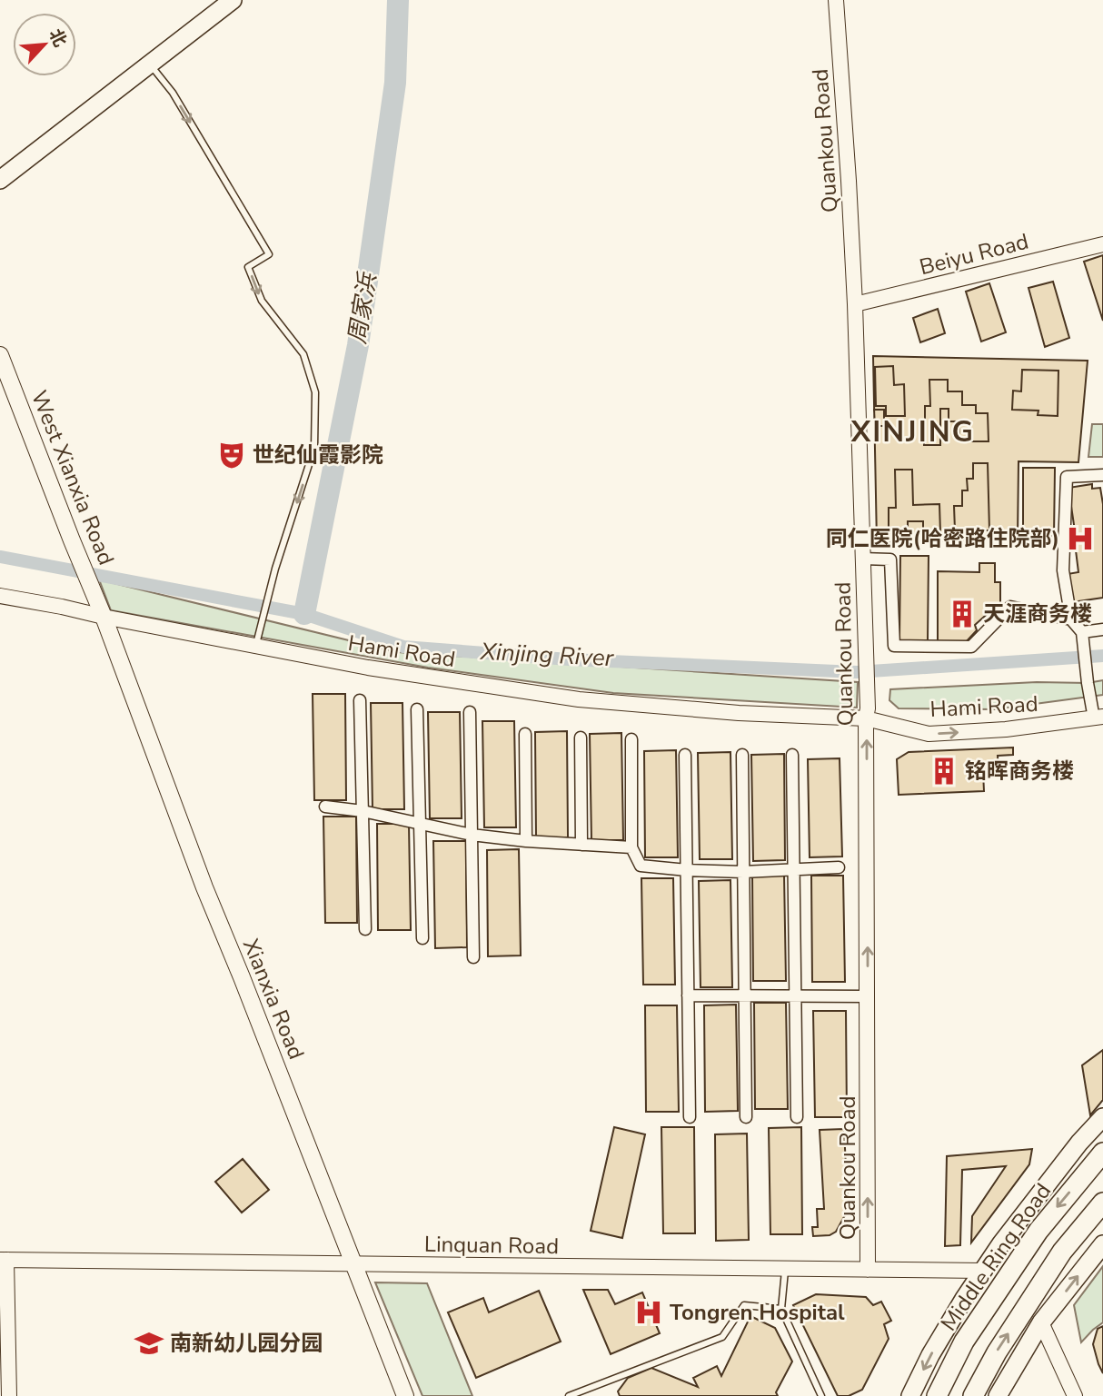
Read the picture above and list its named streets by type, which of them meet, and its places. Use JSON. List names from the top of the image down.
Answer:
{
  "streets": {
    "highway": ["Middle Ring Road"],
    "main road": ["West Xianxia Road", "Xianxia Road"],
    "street": [
      "Quankou Road",
      "Beiyu Road",
      "Hami Road",
      "Linquan Road"
    ]
  },
  "crossings": [
    ["Quankou Road", "Beiyu Road"],
    ["Quankou Road", "Hami Road"],
    ["Quankou Road", "Linquan Road"],
    ["West Xianxia Road", "Hami Road"],
    ["West Xianxia Road", "Xianxia Road"],
    ["Hami Road", "Xianxia Road"],
    ["Xianxia Road", "Linquan Road"]
  ],
  "districts": ["XINJING"],
  "water": ["周家浜", "Xinjing River"],
  "places": {
    "theatre": ["世纪仙霞影院"],
    "hospital": ["同仁医院(哈密路住院部)", "Tongren Hospital"],
    "building": ["天涯商务楼", "铭晖商务楼"],
    "school or university": ["南新幼儿园分园"]
  },
  "north": "top right"
}
